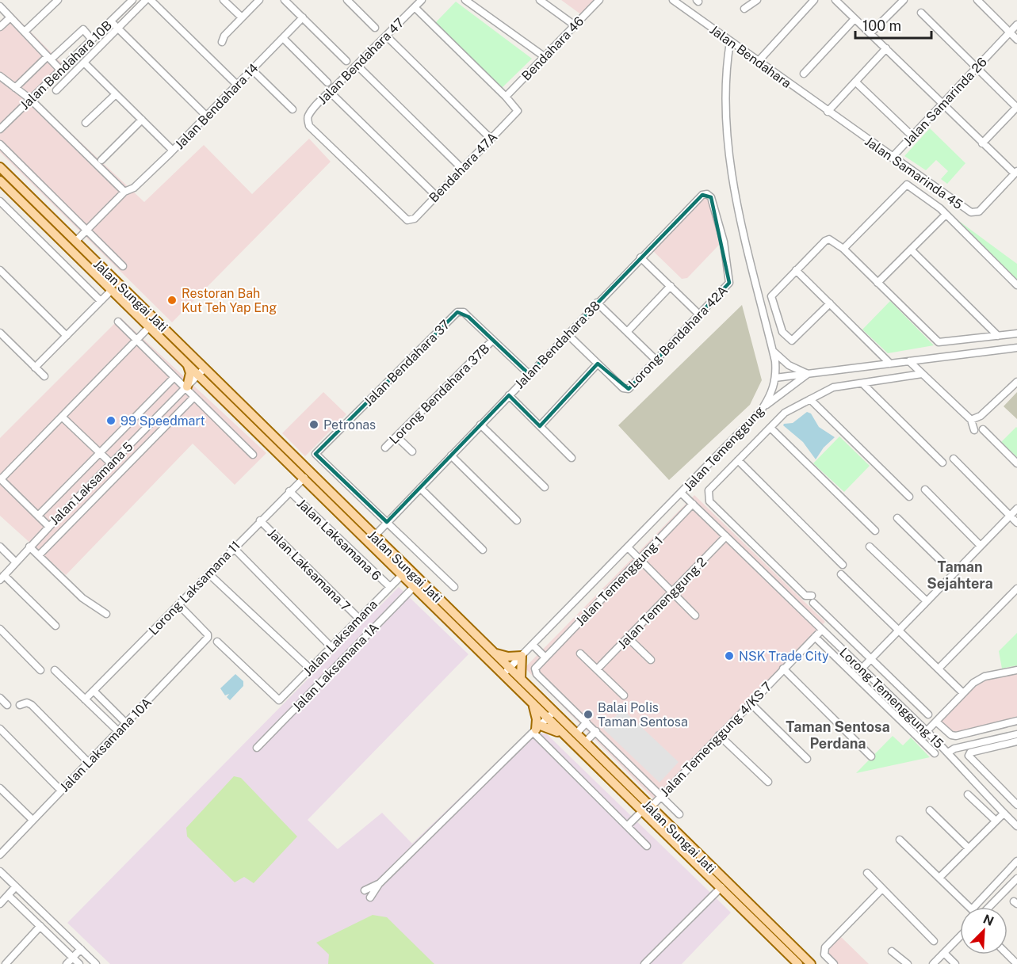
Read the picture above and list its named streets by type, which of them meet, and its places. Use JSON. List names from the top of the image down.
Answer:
{
  "streets": {
    "main road": ["Jalan Sungai Jati"],
    "street": [
      "Bendahara 46",
      "Jalan Bendahara",
      "Jalan Bendahara 47",
      "Jalan Bendahara 10B",
      "Jalan Samarinda 26",
      "Jalan Bendahara 14",
      "Bendahara 47A",
      "Jalan Samarinda 45",
      "Lorong Bendahara 42A",
      "Jalan Bendahara 38",
      "Jalan Bendahara 37",
      "Lorong Bendahara 37B",
      "Jalan Temenggung",
      "Jalan Laksamana 5",
      "Jalan Laksamana 6",
      "Jalan Laksamana 7",
      "Jalan Temenggung 1",
      "Lorong Laksamana 11",
      "Jalan Temenggung 2",
      "Jalan Laksamana",
      "Jalan Laksamana 1A",
      "Lorong Temenggung 15",
      "Jalan Temenggung 4/KS 7",
      "Jalan Laksamana 10A"
    ]
  },
  "crossings": [
    ["Bendahara 46", "Bendahara 47A"],
    ["Jalan Bendahara", "Jalan Samarinda 45"],
    ["Jalan Bendahara", "Jalan Temenggung"],
    ["Jalan Bendahara 47", "Bendahara 47A"],
    ["Jalan Samarinda 26", "Jalan Samarinda 45"],
    ["Jalan Bendahara 14", "Jalan Sungai Jati"],
    ["Jalan Sungai Jati", "Jalan Bendahara 38"],
    ["Jalan Sungai Jati", "Jalan Temenggung"],
    ["Jalan Sungai Jati", "Jalan Laksamana 5"],
    ["Jalan Sungai Jati", "Lorong Laksamana 11"],
    ["Jalan Sungai Jati", "Jalan Laksamana"],
    ["Jalan Sungai Jati", "Jalan Laksamana 1A"],
    ["Jalan Sungai Jati", "Jalan Temenggung 4/KS 7"],
    ["Lorong Bendahara 42A", "Jalan Bendahara 38"],
    ["Jalan Bendahara 38", "Jalan Bendahara 37"],
    ["Jalan Bendahara 37", "Lorong Bendahara 37B"],
    ["Jalan Temenggung", "Lorong Temenggung 15"],
    ["Jalan Laksamana 6", "Lorong Laksamana 11"],
    ["Jalan Laksamana 6", "Jalan Laksamana"],
    ["Jalan Laksamana 7", "Lorong Laksamana 11"],
    ["Jalan Laksamana 7", "Jalan Laksamana"],
    ["Jalan Temenggung 1", "Lorong Temenggung 15"],
    ["Jalan Temenggung 1", "Jalan Temenggung 4/KS 7"],
    ["Lorong Laksamana 11", "Jalan Laksamana 10A"],
    ["Jalan Temenggung 2", "Lorong Temenggung 15"],
    ["Lorong Temenggung 15", "Jalan Temenggung 4/KS 7"]
  ],
  "districts": ["Taman Sejahtera", "Taman Sentosa Perdana"],
  "places": [
    "Restoran Bah Kut Teh Yap Eng",
    "99 Speedmart",
    "Petronas",
    "NSK Trade City",
    "Balai Polis Taman Sentosa"
  ],
  "scale_bar": "100 m",
  "north": "top right"
}
